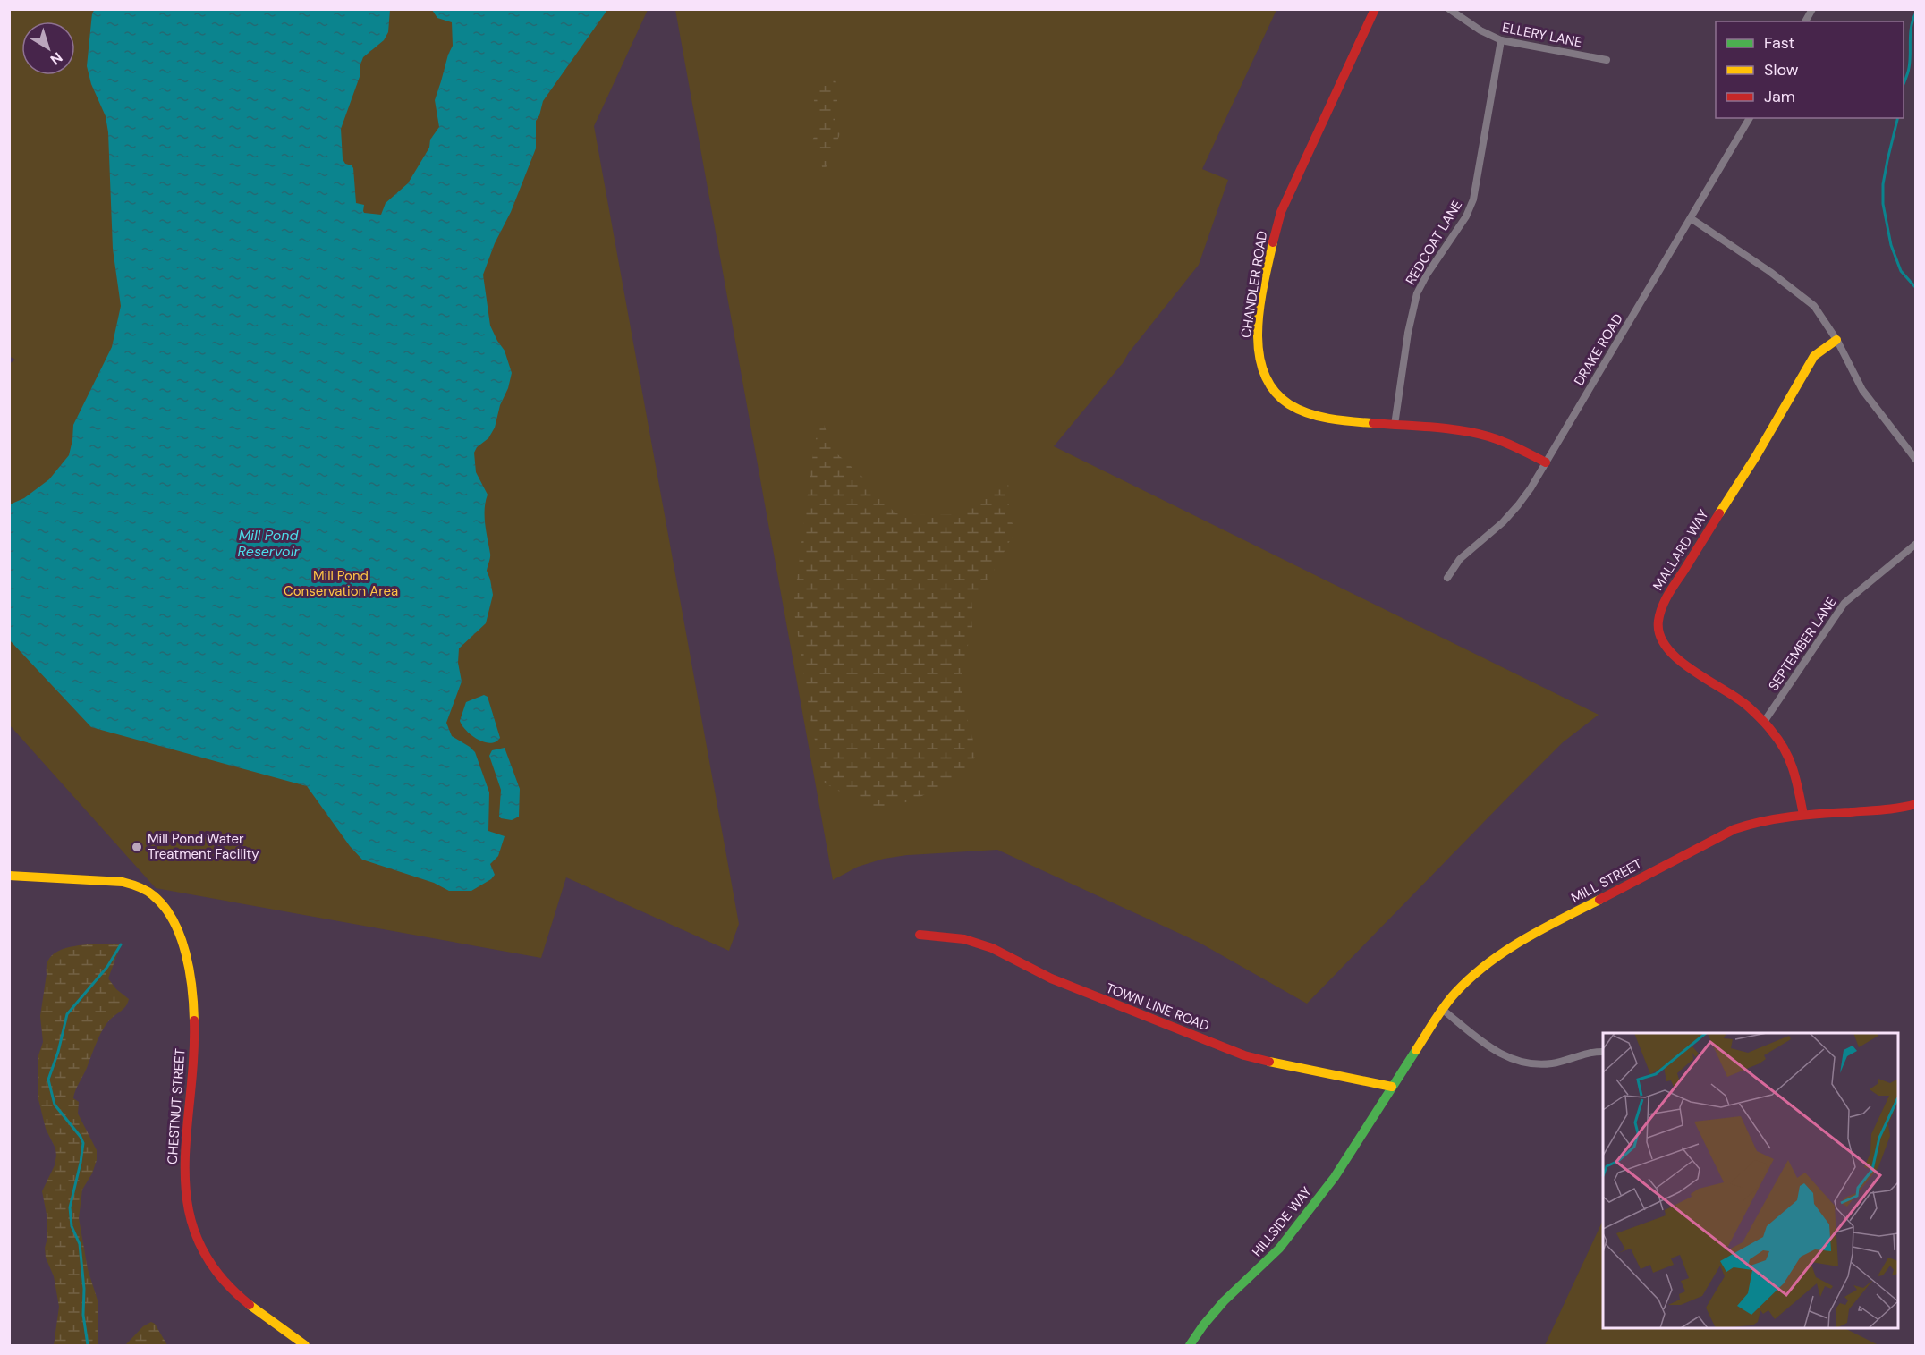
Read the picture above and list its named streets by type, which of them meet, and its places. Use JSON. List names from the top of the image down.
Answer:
{
  "streets": {
    "street": [
      "ELLERY LANE",
      "REDCOAT LANE",
      "CHANDLER ROAD",
      "DRAKE ROAD",
      "MALLARD WAY",
      "SEPTEMBER LANE",
      "MILL STREET",
      "TOWN LINE ROAD",
      "CHESTNUT STREET",
      "HILLSIDE WAY"
    ]
  },
  "crossings": [
    ["ELLERY LANE", "REDCOAT LANE"],
    ["REDCOAT LANE", "CHANDLER ROAD"],
    ["CHANDLER ROAD", "DRAKE ROAD"],
    ["MALLARD WAY", "SEPTEMBER LANE"],
    ["MALLARD WAY", "MILL STREET"],
    ["MILL STREET", "TOWN LINE ROAD"],
    ["MILL STREET", "HILLSIDE WAY"]
  ],
  "water": ["Mill Pond Reservoir"],
  "parks": ["Mill Pond Conservation Area"],
  "places": ["Mill Pond Water Treatment Facility"],
  "legend": ["Fast", "Slow", "Jam"],
  "north": "bottom right"
}
